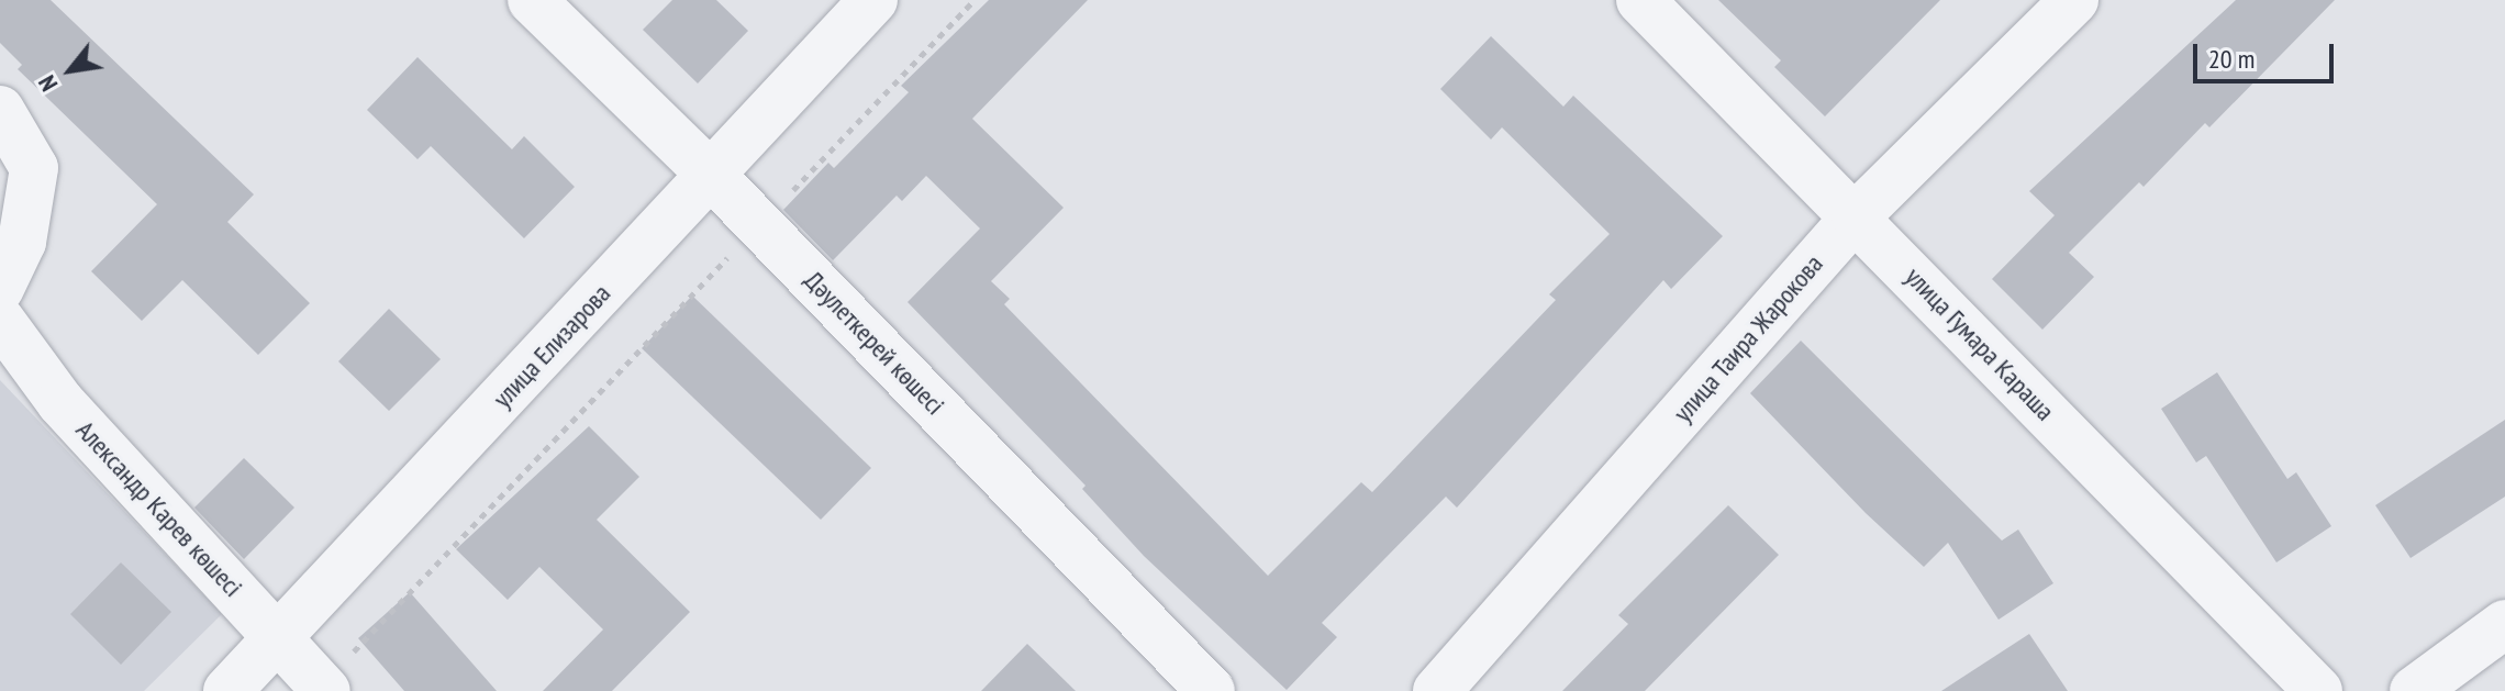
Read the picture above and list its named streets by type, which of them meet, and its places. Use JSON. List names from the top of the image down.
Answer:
{
  "streets": {
    "street": [
      "улица Таира Жарокова",
      "Дәулеткерей көшесі",
      "улица Гумара Караша",
      "улица Елизарова",
      "Александр Карев көшесі"
    ]
  },
  "crossings": [
    ["улица Таира Жарокова", "улица Гумара Караша"],
    ["Дәулеткерей көшесі", "улица Елизарова"],
    ["улица Елизарова", "Александр Карев көшесі"]
  ],
  "scale_bar": "20 m",
  "north": "bottom left"
}
